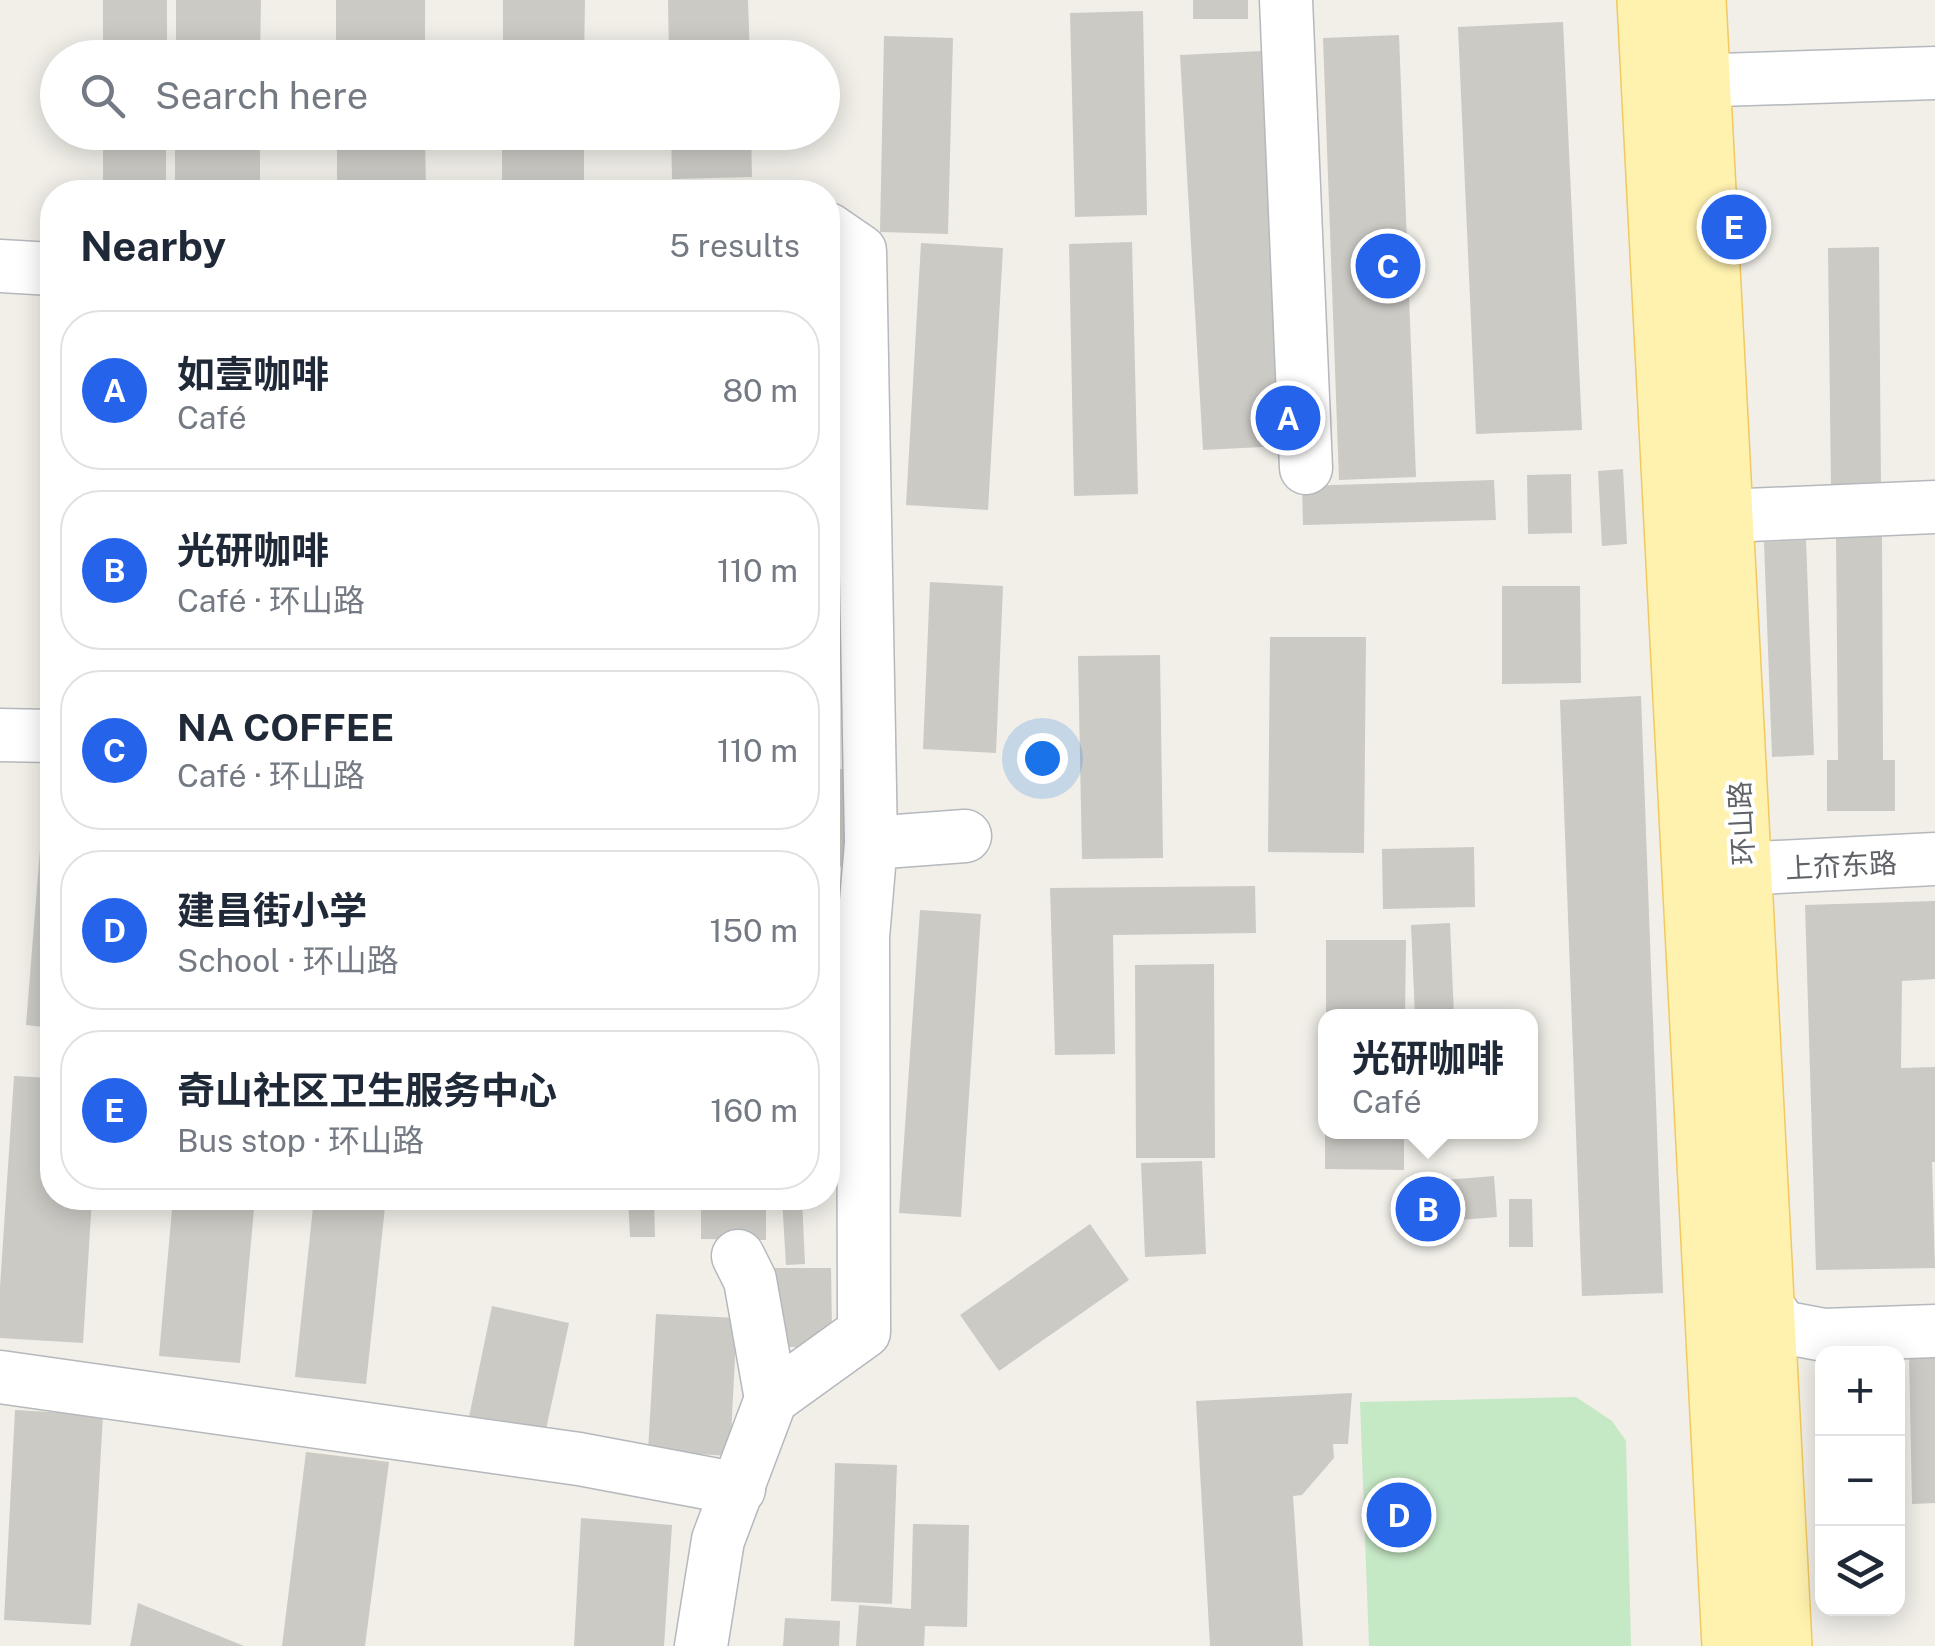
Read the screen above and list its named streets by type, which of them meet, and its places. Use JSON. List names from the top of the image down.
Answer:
{
  "streets": {
    "main road": ["环山路"],
    "street": ["上夼东路"]
  },
  "crossings": [
    ["环山路", "上夼东路"]
  ],
  "page": {
    "search": "Search here",
    "heading": ["Nearby", "5 results"],
    "pins": [
      "E",
      "C",
      "A",
      "B",
      "D"
    ],
    "list": [
      {
        "mark": "A",
        "name": "如壹咖啡",
        "note": "Café",
        "value": "80 m"
      },
      {
        "mark": "B",
        "name": "光研咖啡",
        "note": "Café · 环山路",
        "value": "110 m"
      },
      {
        "mark": "C",
        "name": "NA COFFEE",
        "note": "Café · 环山路",
        "value": "110 m"
      },
      {
        "mark": "D",
        "name": "建昌街小学",
        "note": "School · 环山路",
        "value": "150 m"
      },
      {
        "mark": "E",
        "name": "奇山社区卫生服务中心",
        "note": "Bus stop · 环山路",
        "value": "160 m"
      }
    ],
    "popup": ["光研咖啡", "Café"],
    "map_buttons": ["+", "−"]
  }
}
